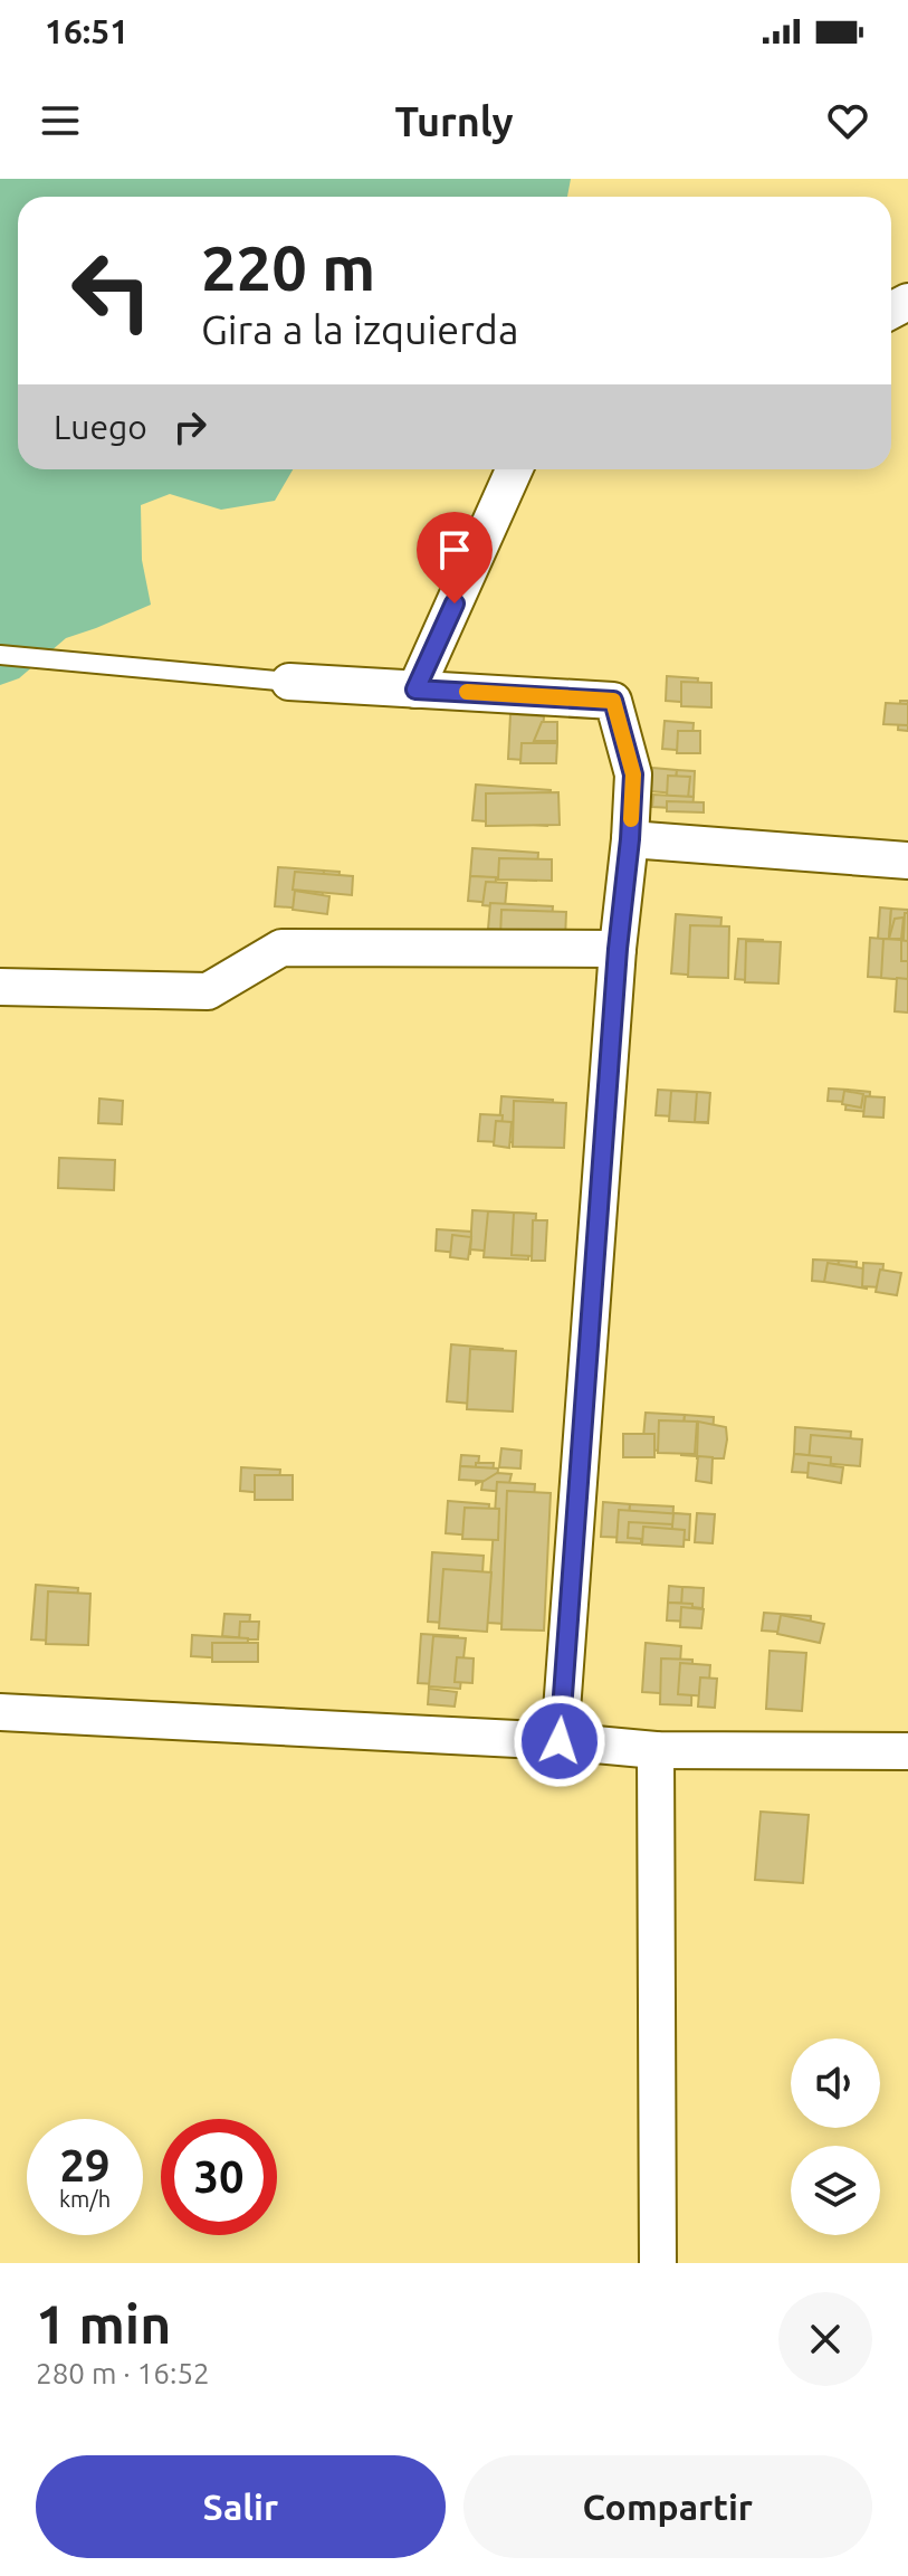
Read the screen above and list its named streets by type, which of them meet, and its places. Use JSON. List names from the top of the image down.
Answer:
{
  "page": {
    "status": "16:51",
    "header": "Turnly",
    "turn": ["220 m", "Gira a la izquierda"],
    "then": "Luego",
    "speed": "29 km/h",
    "limit": "30",
    "heading": ["1 min", "280 m · 16:52"],
    "buttons": ["Salir", "Compartir"]
  }
}
